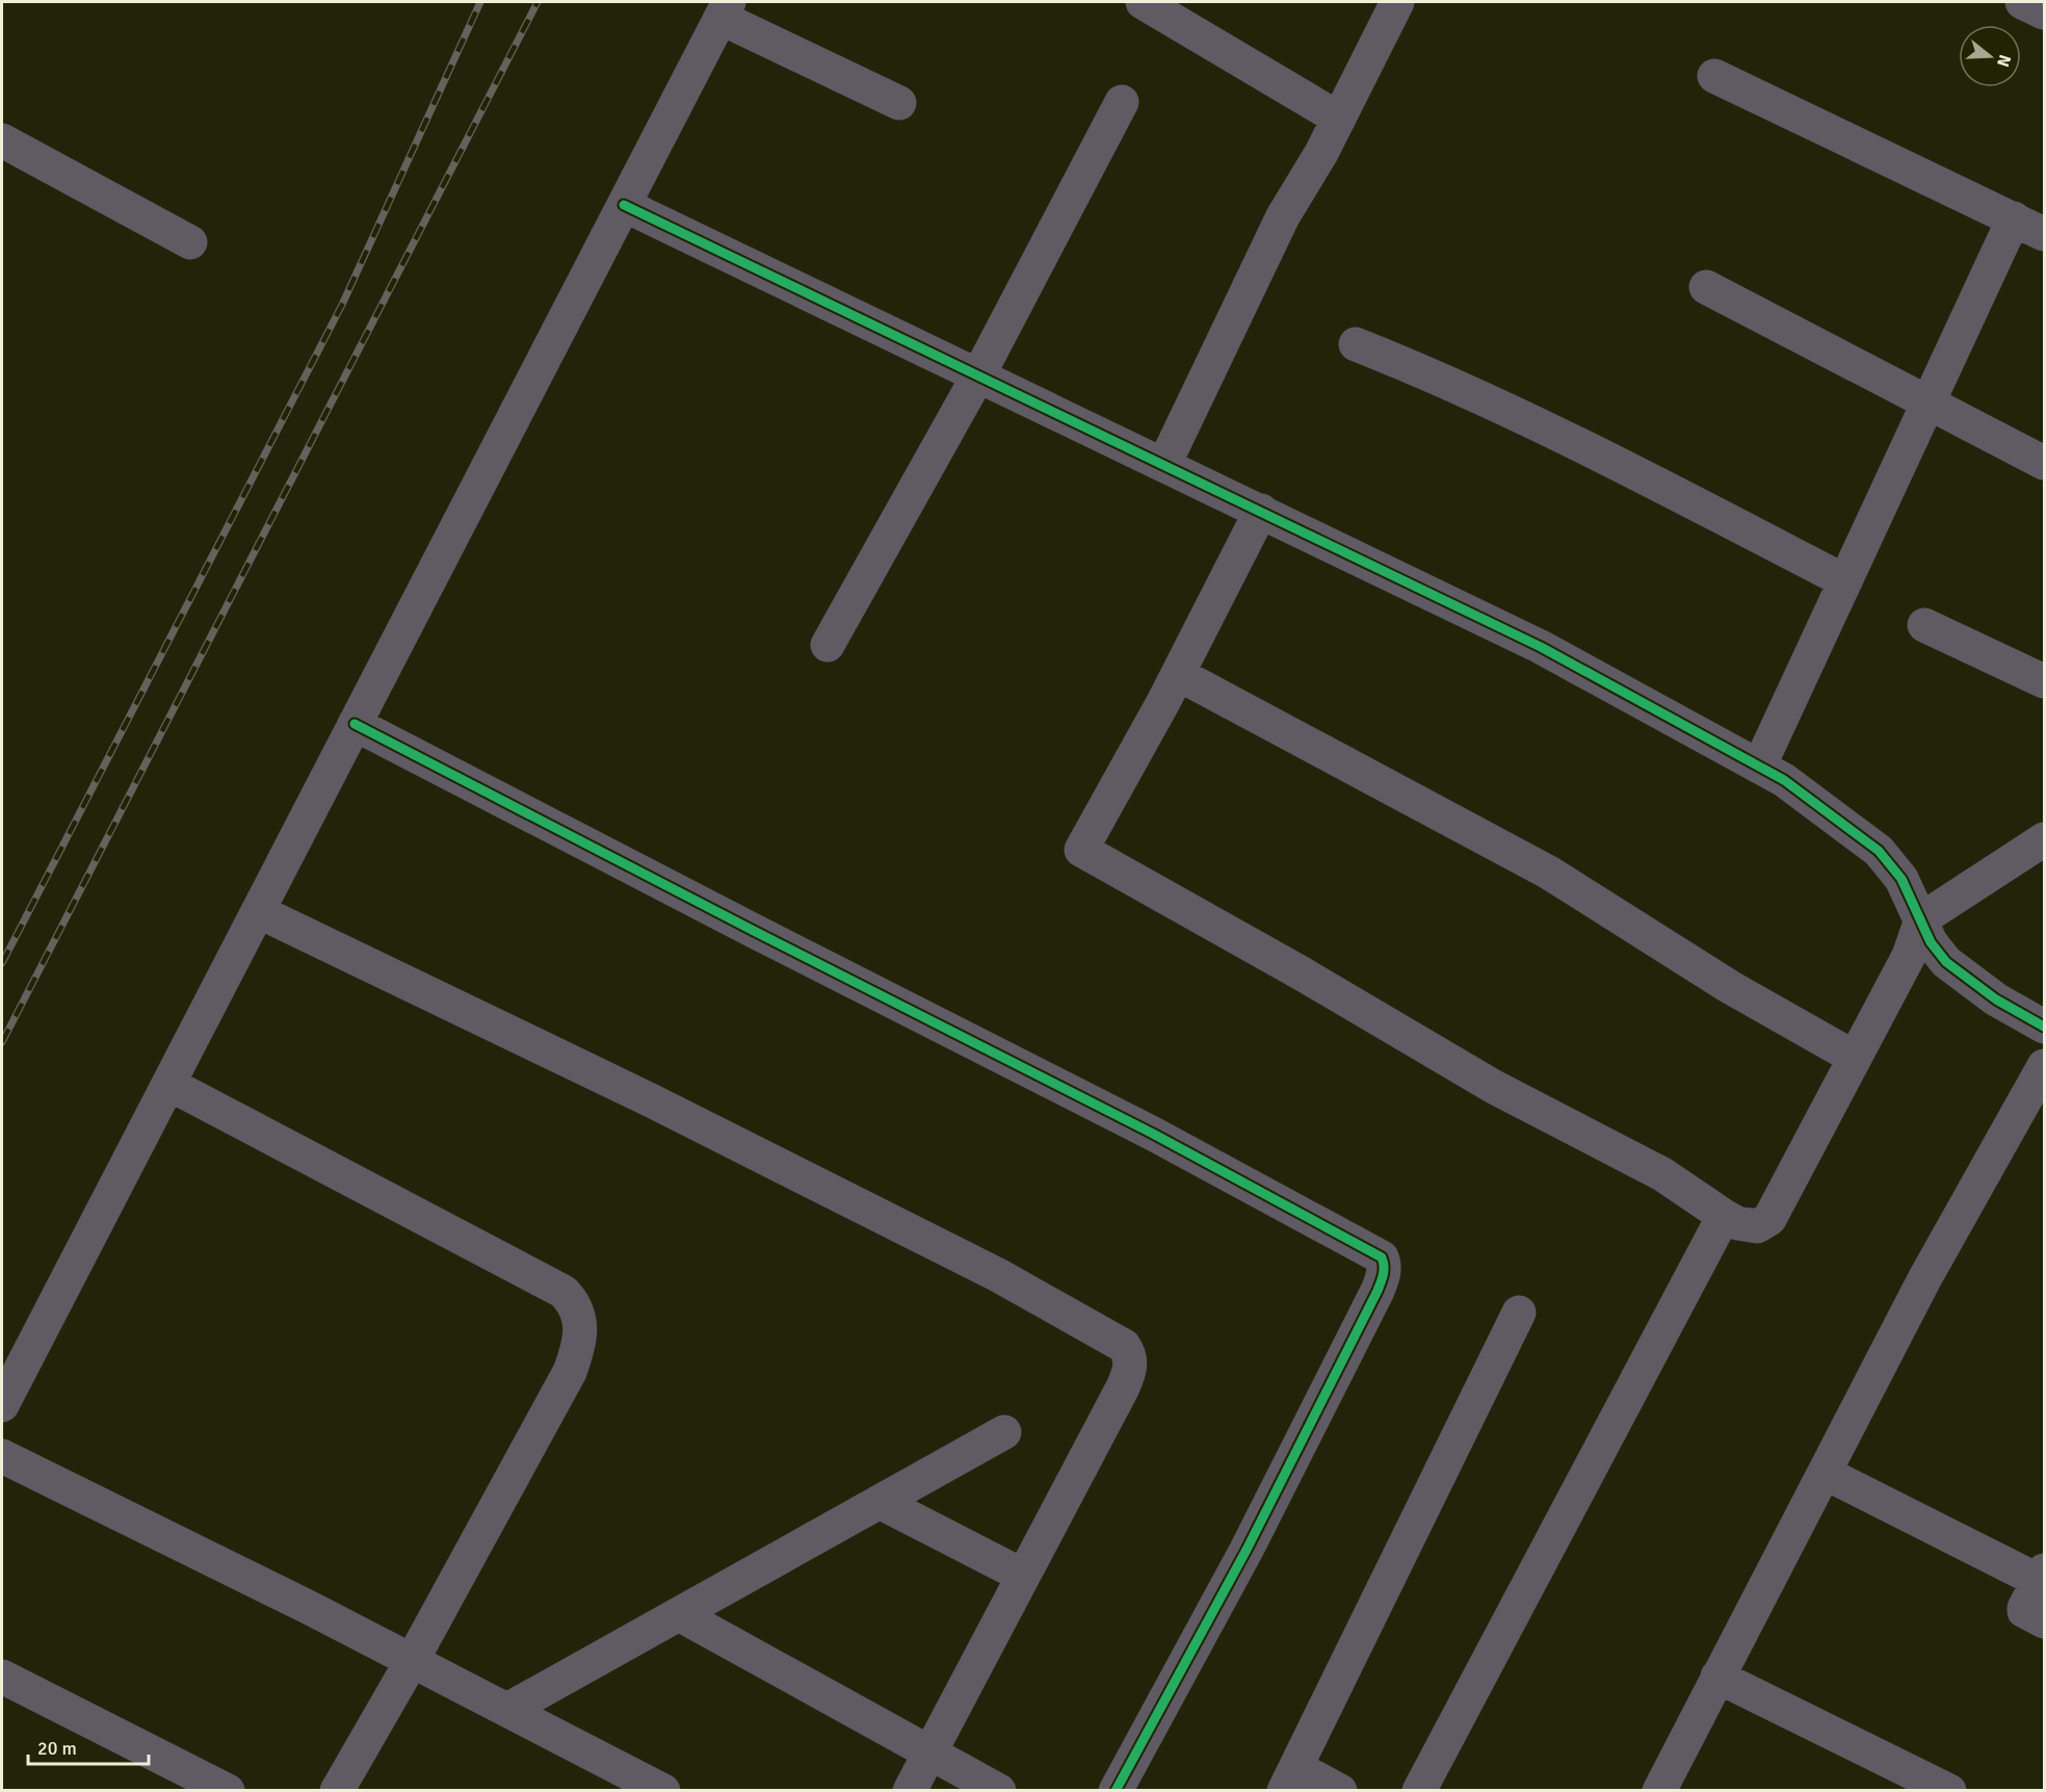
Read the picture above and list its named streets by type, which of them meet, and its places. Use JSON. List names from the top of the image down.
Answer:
{
  "scale_bar": "20 m",
  "north": "right"
}
